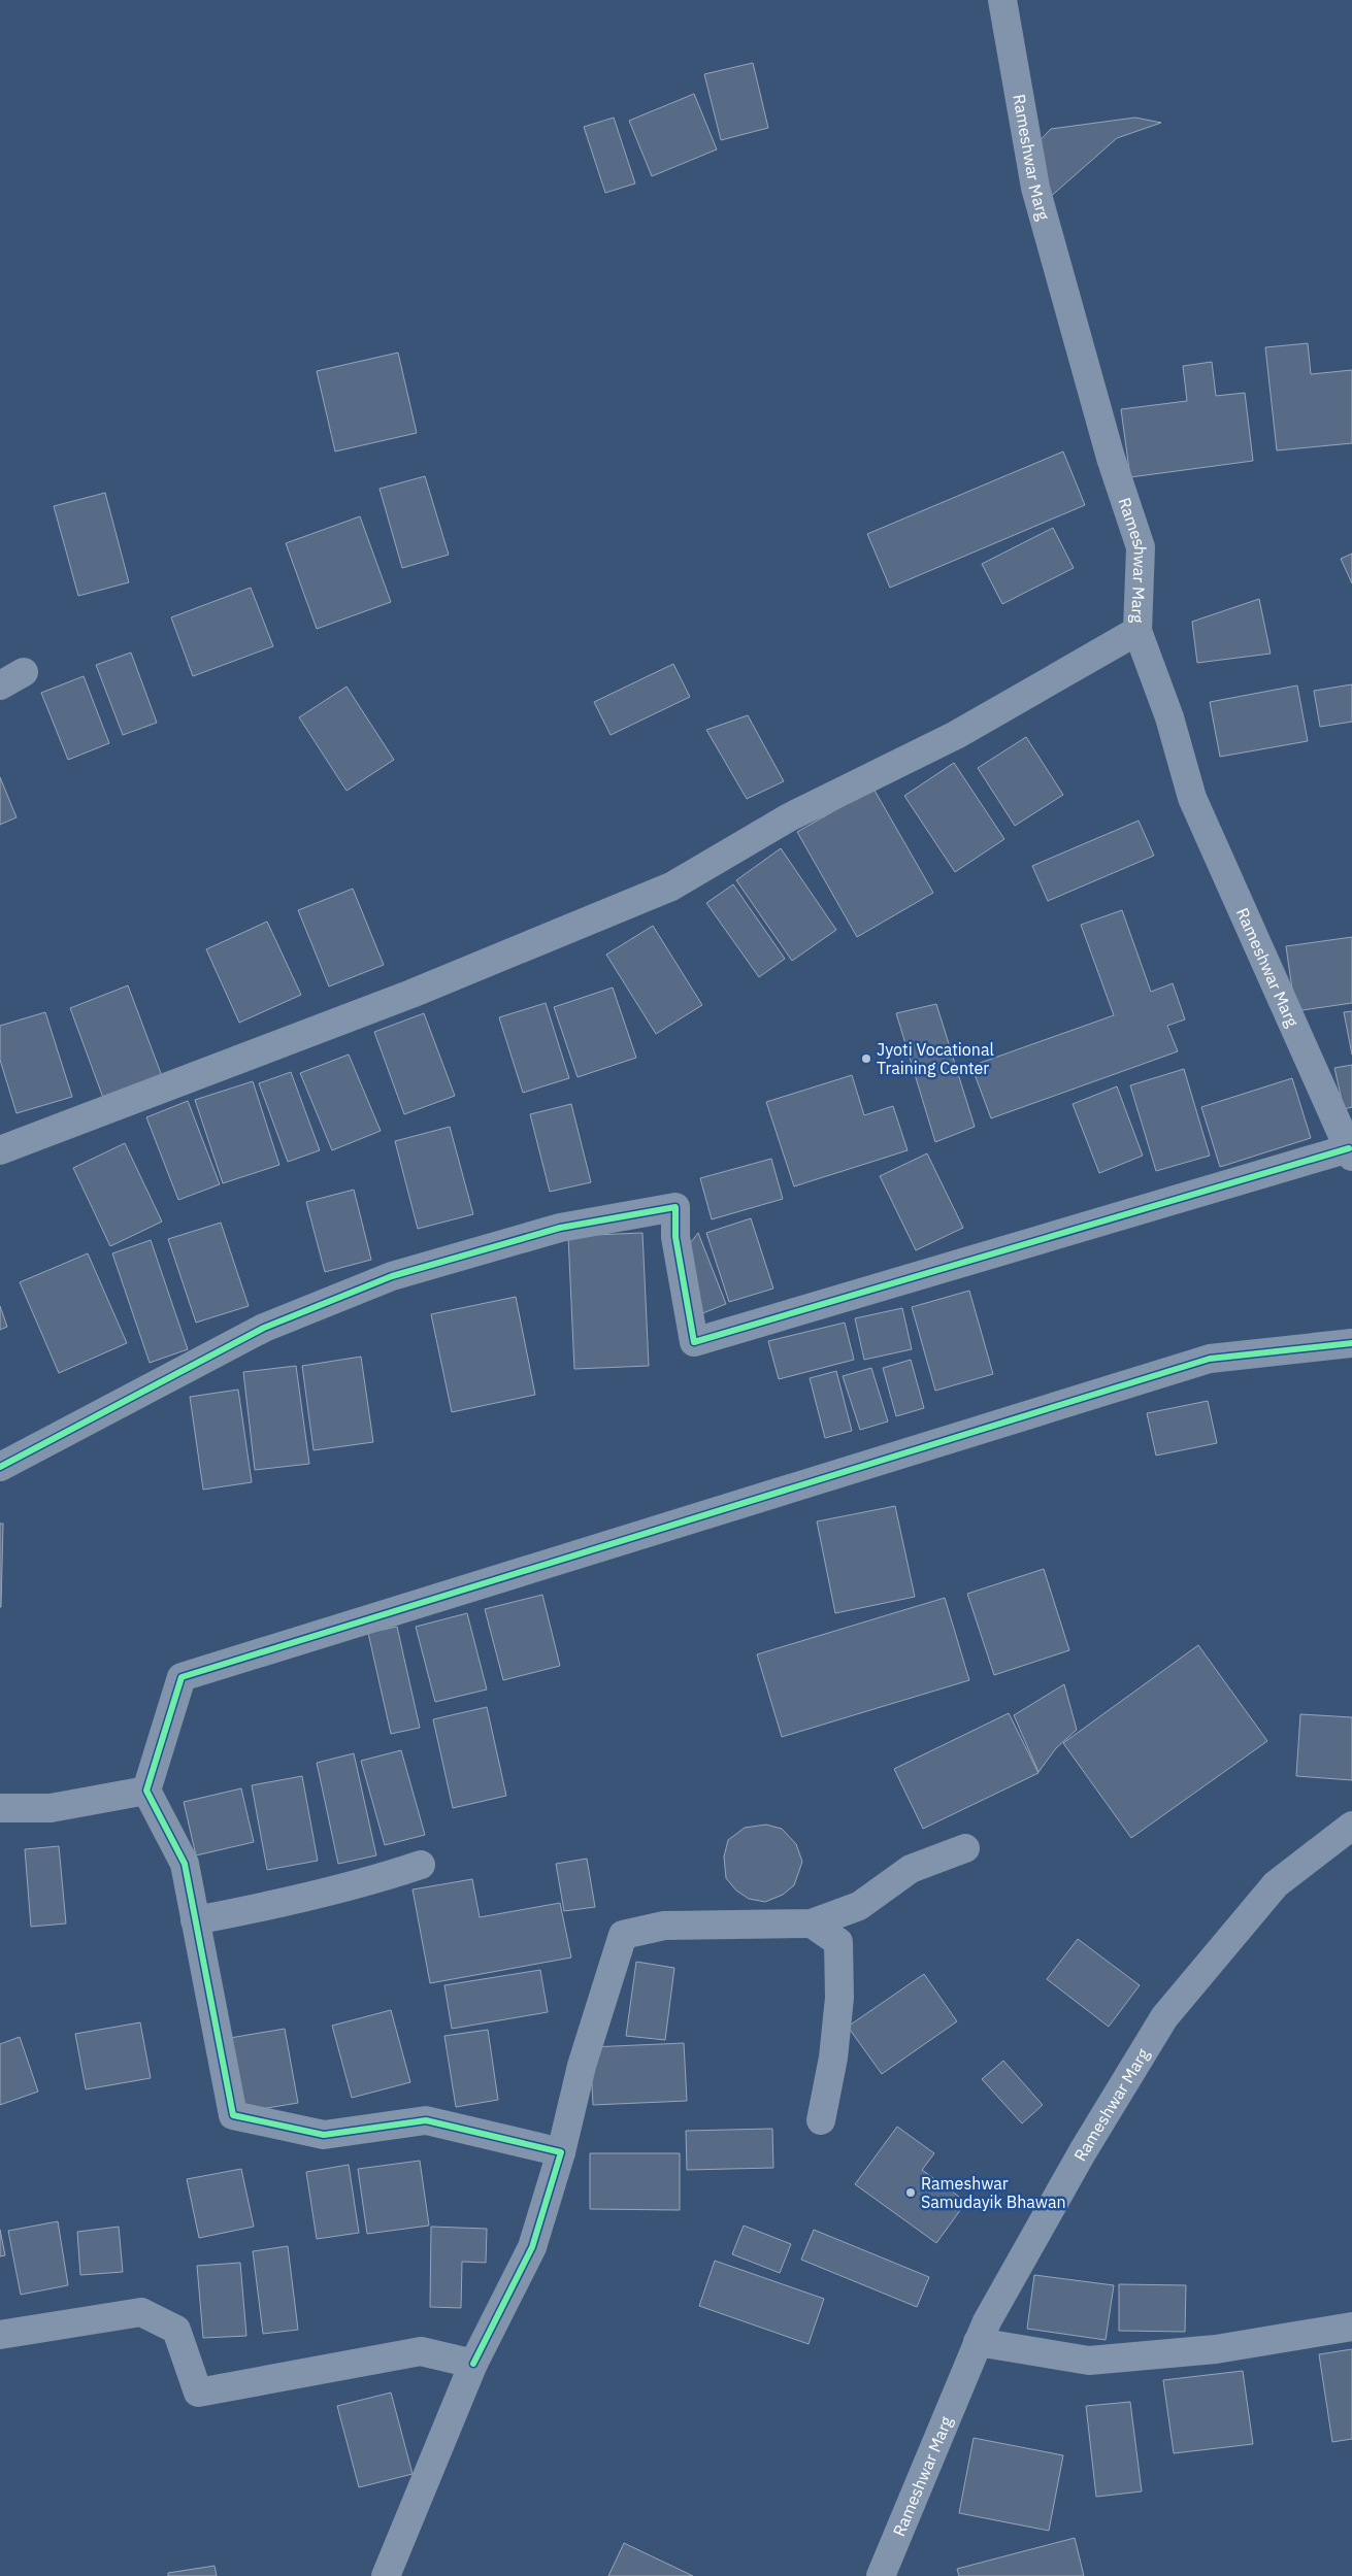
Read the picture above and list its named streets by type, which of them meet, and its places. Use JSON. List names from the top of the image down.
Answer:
{
  "streets": {
    "street": ["Rameshwar Marg"]
  },
  "places": ["Jyoti Vocational Training Center", "Rameshwar Samudayik Bhawan"]
}
